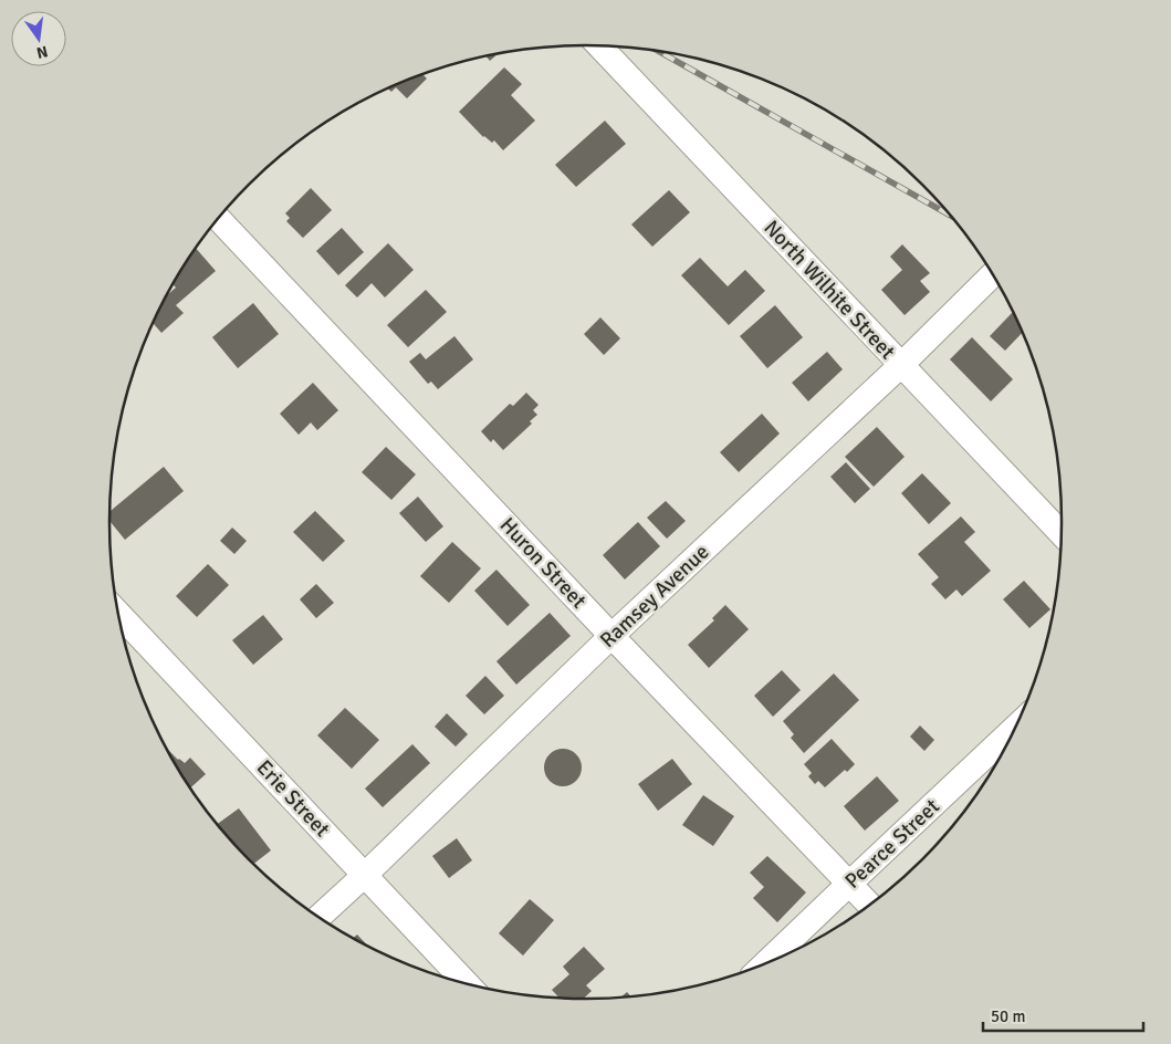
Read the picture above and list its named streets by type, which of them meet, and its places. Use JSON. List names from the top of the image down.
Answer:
{
  "streets": {
    "street": [
      "North Wilhite Street",
      "Huron Street",
      "Ramsey Avenue",
      "Erie Street",
      "Pearce Street"
    ]
  },
  "crossings": [
    ["North Wilhite Street", "Ramsey Avenue"],
    ["Huron Street", "Ramsey Avenue"],
    ["Huron Street", "Pearce Street"],
    ["Ramsey Avenue", "Erie Street"]
  ],
  "scale_bar": "50 m",
  "north": "bottom"
}
